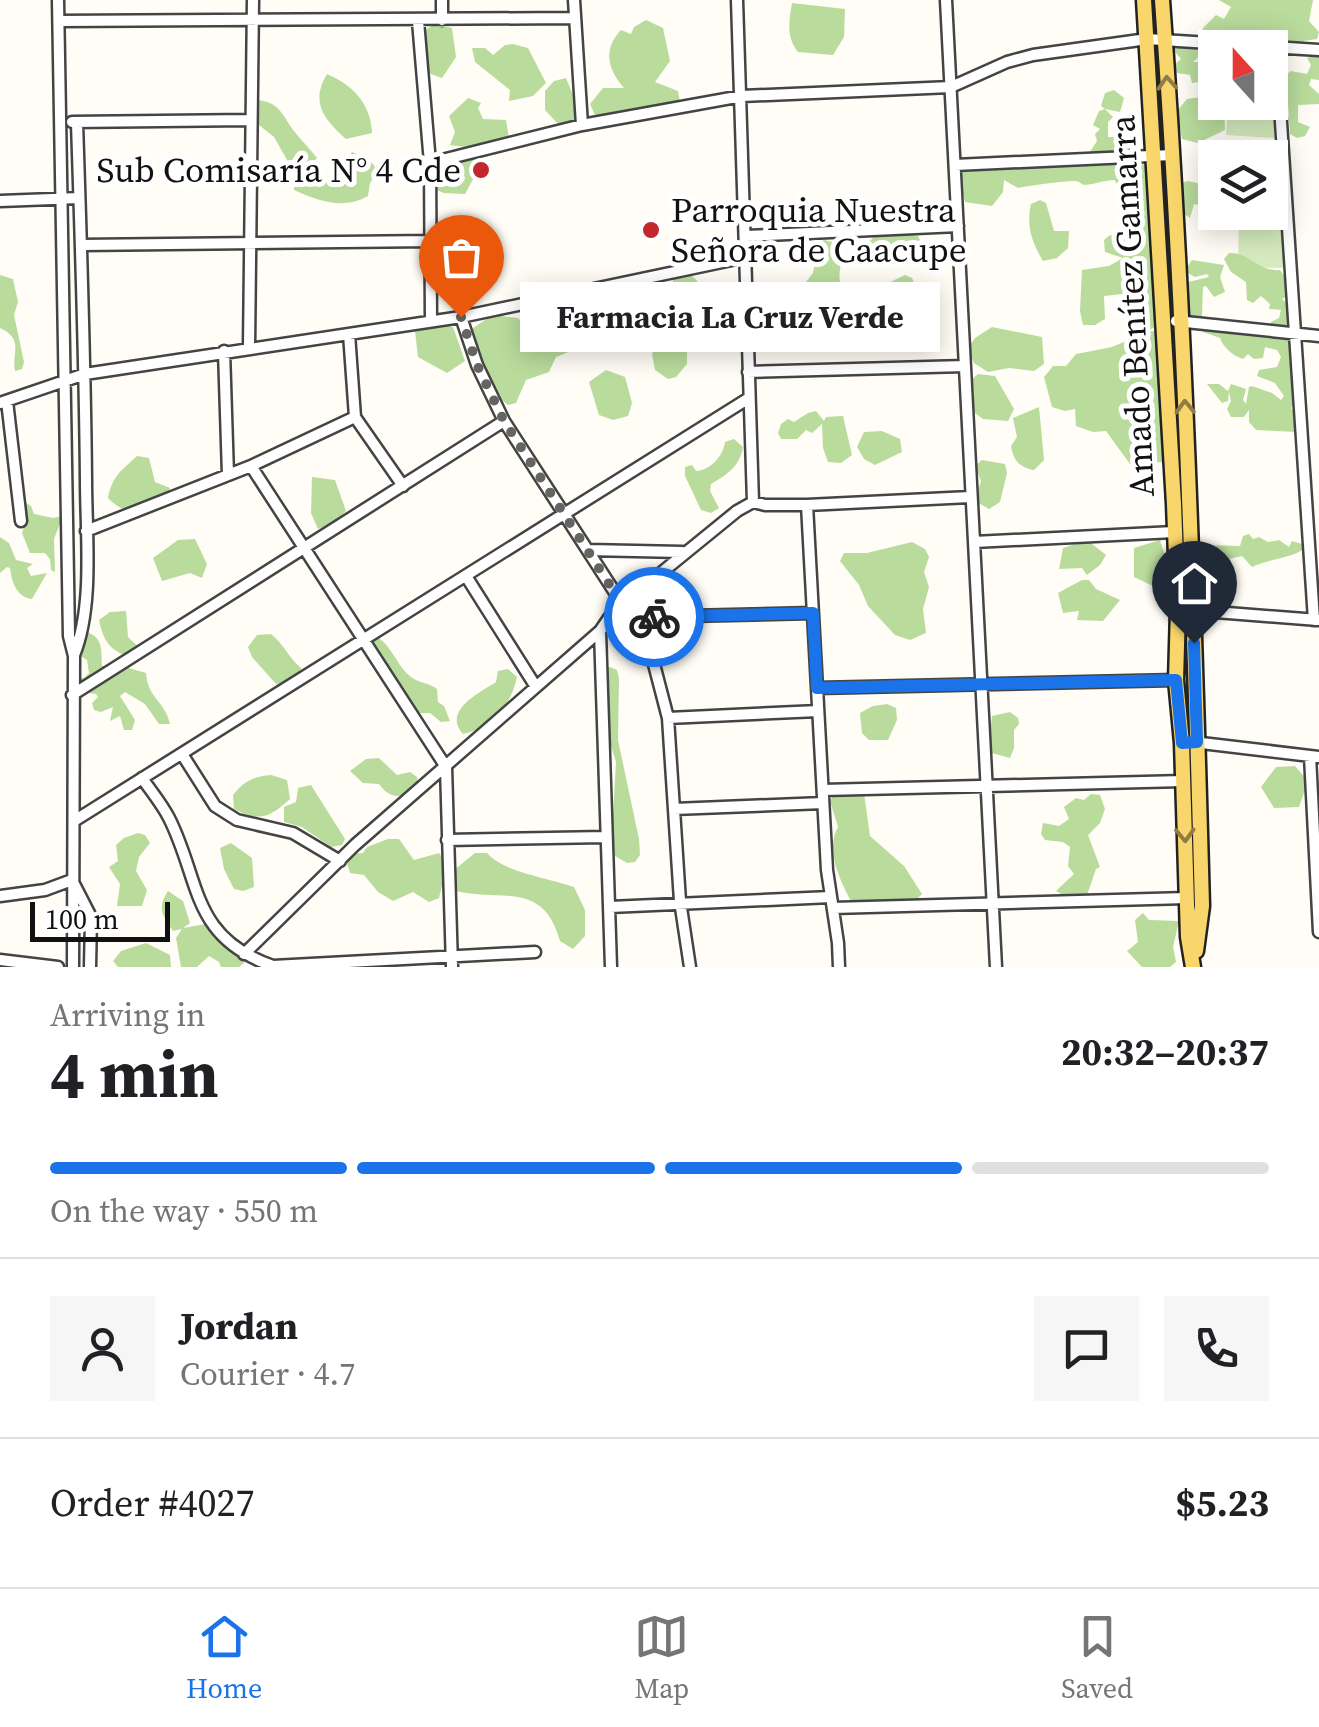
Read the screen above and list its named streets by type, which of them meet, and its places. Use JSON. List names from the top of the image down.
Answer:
{
  "streets": {
    "main road": ["Amado Benítez Gamarra"]
  },
  "places": ["Sub Comisaría N° 4 Cde", "Parroquia Nuestra Señora de Caacupe", "Farmacia La Cruz Verde"],
  "scale_bar": "100 m",
  "north": "top",
  "page": {
    "bubble": "Farmacia La Cruz Verde",
    "scale": "100 m",
    "heading": ["4 min", "Arriving in", "20:32–20:37"],
    "panel": [
      "Jordan",
      "Courier · 4.7",
      "Order #4027",
      "$5.23"
    ],
    "bar": "On the way · 550 m",
    "tabs": ["Home", "Map", "Saved"]
  }
}
